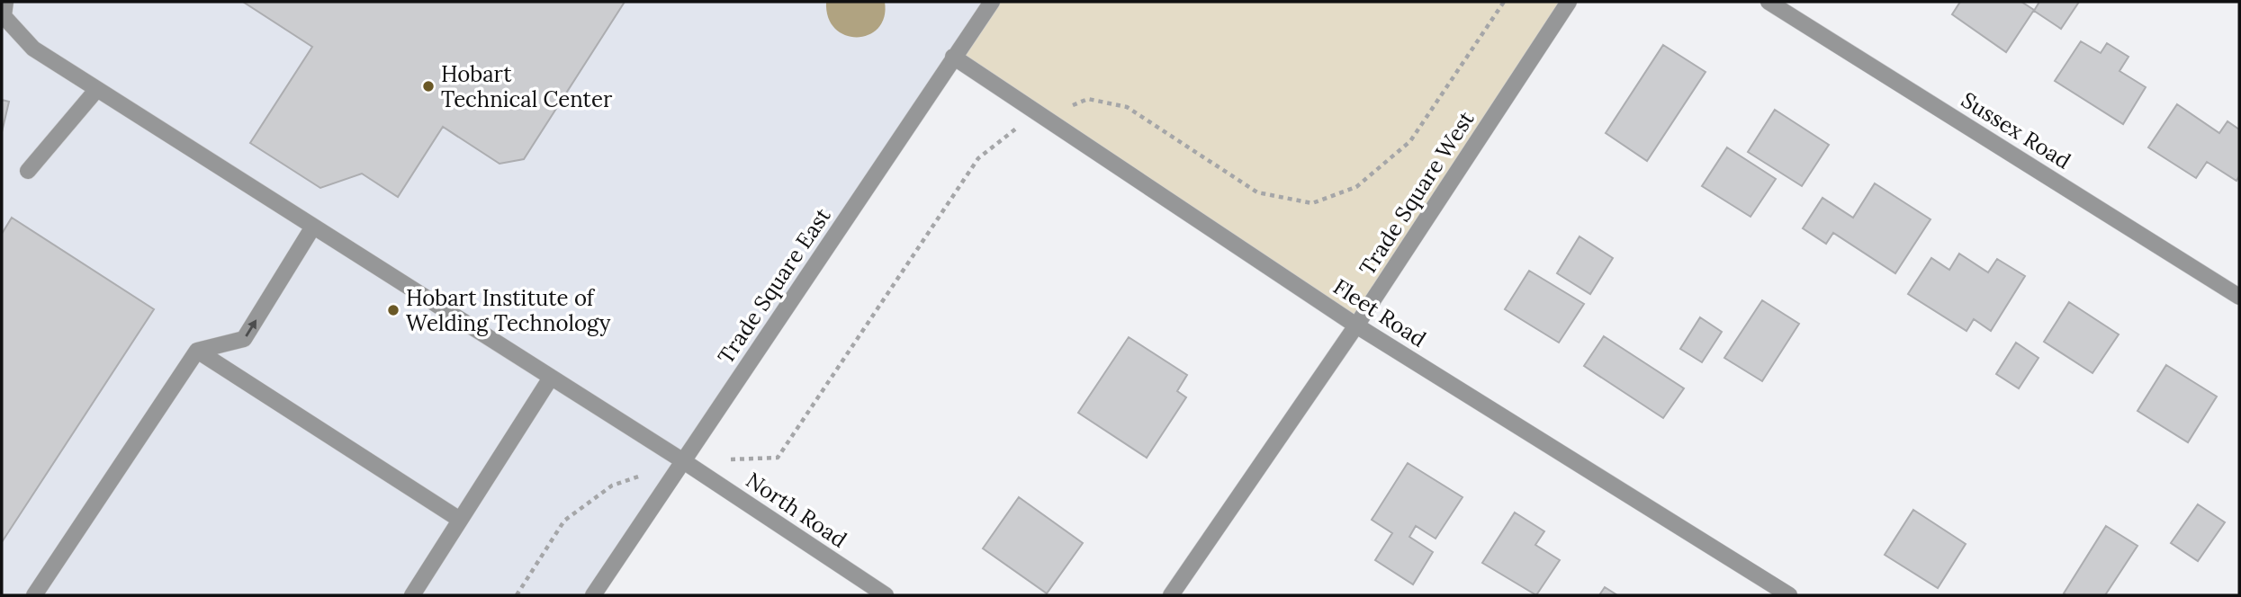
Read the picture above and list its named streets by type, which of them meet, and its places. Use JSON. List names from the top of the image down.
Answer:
{
  "streets": {
    "street": [
      "Sussex Road",
      "Trade Square West",
      "Trade Square East",
      "Fleet Road",
      "North Road"
    ]
  },
  "crossings": [
    ["Trade Square West", "Fleet Road"],
    ["Trade Square East", "Fleet Road"],
    ["Trade Square East", "North Road"]
  ],
  "places": ["Hobart Technical Center", "Hobart Institute of Welding Technology"]
}
